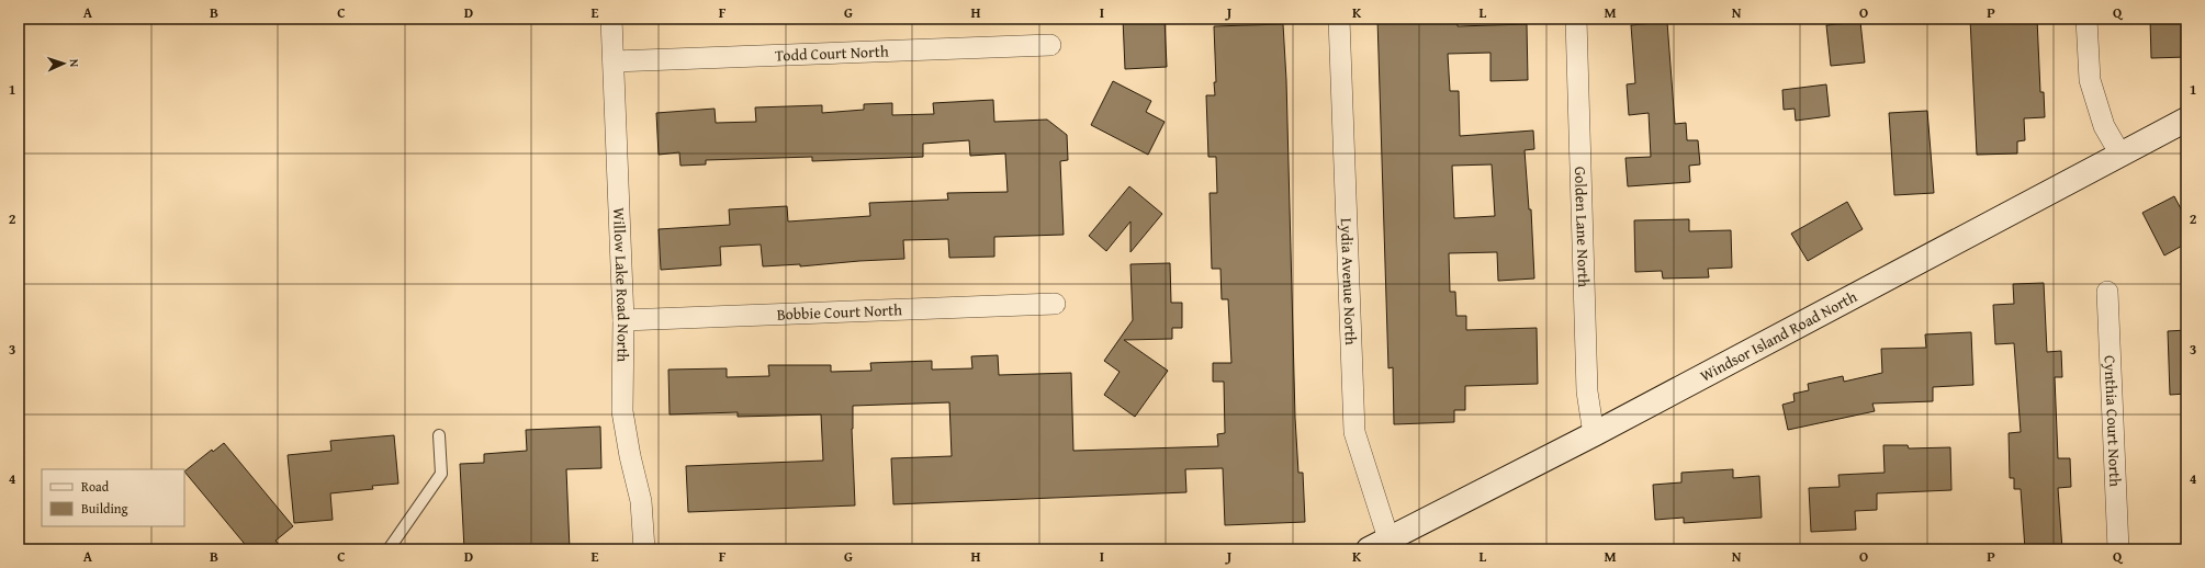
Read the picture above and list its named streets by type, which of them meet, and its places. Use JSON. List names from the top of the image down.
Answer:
{
  "streets": {
    "street": [
      "Todd Court North",
      "Golden Lane North",
      "Lydia Avenue North",
      "Willow Lake Road North",
      "Bobbie Court North",
      "Windsor Island Road North",
      "Cynthia Court North"
    ]
  },
  "crossings": [
    ["Todd Court North", "Willow Lake Road North"],
    ["Golden Lane North", "Windsor Island Road North"],
    ["Lydia Avenue North", "Windsor Island Road North"],
    ["Willow Lake Road North", "Bobbie Court North"]
  ],
  "legend": ["Road", "Building"],
  "north": "right",
  "grid": {
    "columns": [
      "A",
      "B",
      "C",
      "D",
      "E",
      "F",
      "G",
      "H",
      "I",
      "J",
      "K",
      "L",
      "M",
      "N",
      "O",
      "P",
      "Q"
    ],
    "rows": [
      "1",
      "2",
      "3",
      "4"
    ]
  }
}
